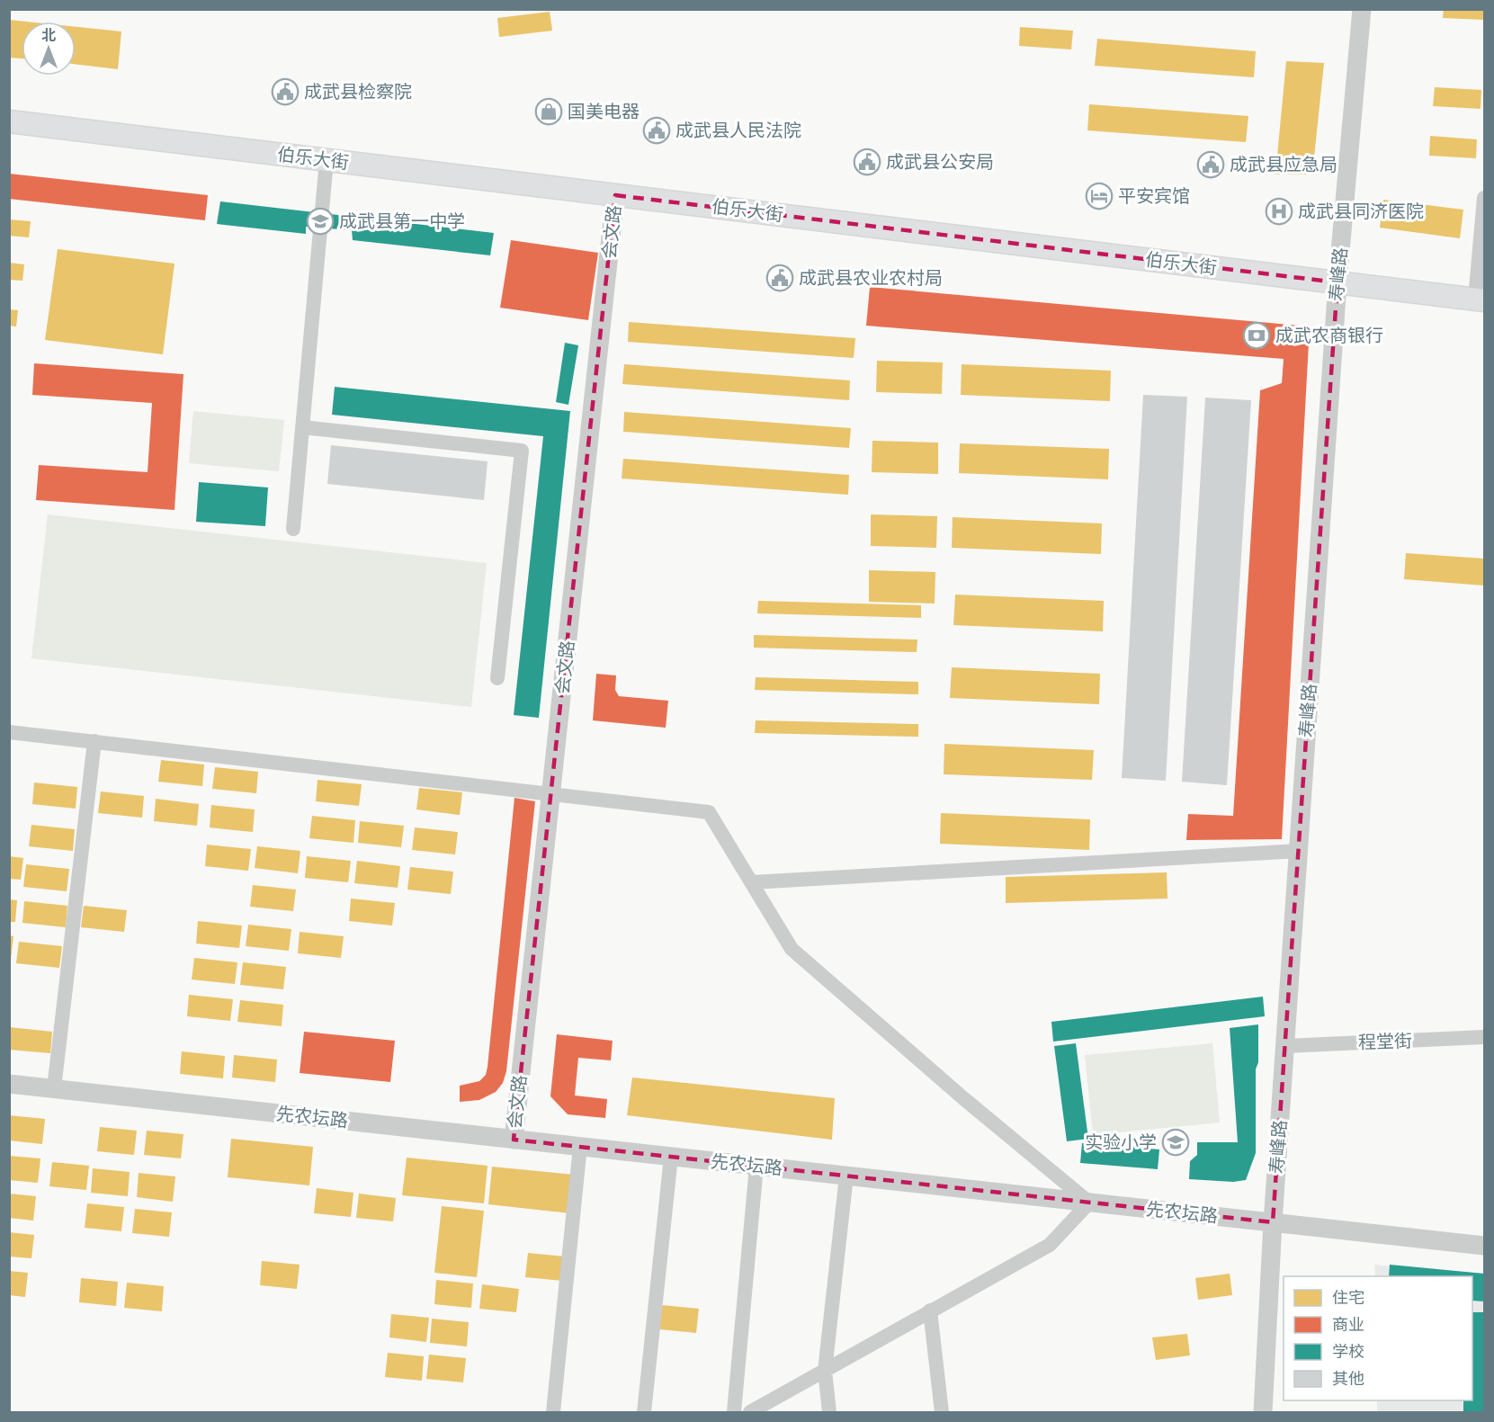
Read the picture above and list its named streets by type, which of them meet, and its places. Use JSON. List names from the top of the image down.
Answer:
{
  "streets": {
    "main road": ["伯乐大街"],
    "street": [
      "会文路",
      "寿峰路",
      "程堂街",
      "先农坛路"
    ]
  },
  "crossings": [
    ["伯乐大街", "会文路"],
    ["伯乐大街", "寿峰路"],
    ["会文路", "先农坛路"],
    ["寿峰路", "程堂街"],
    ["寿峰路", "先农坛路"]
  ],
  "places": {
    "public building": [
      "成武县检察院",
      "成武县人民法院",
      "成武县公安局",
      "成武县应急局",
      "成武县农业农村局"
    ],
    "shop": ["国美电器"],
    "hotel": ["平安宾馆"],
    "hospital": ["成武县同济医院"],
    "school or university": ["成武县第一中学", "实验小学"],
    "bank": ["成武农商银行"]
  },
  "legend": [
    "住宅",
    "商业",
    "学校",
    "其他"
  ],
  "north": "top"
}
